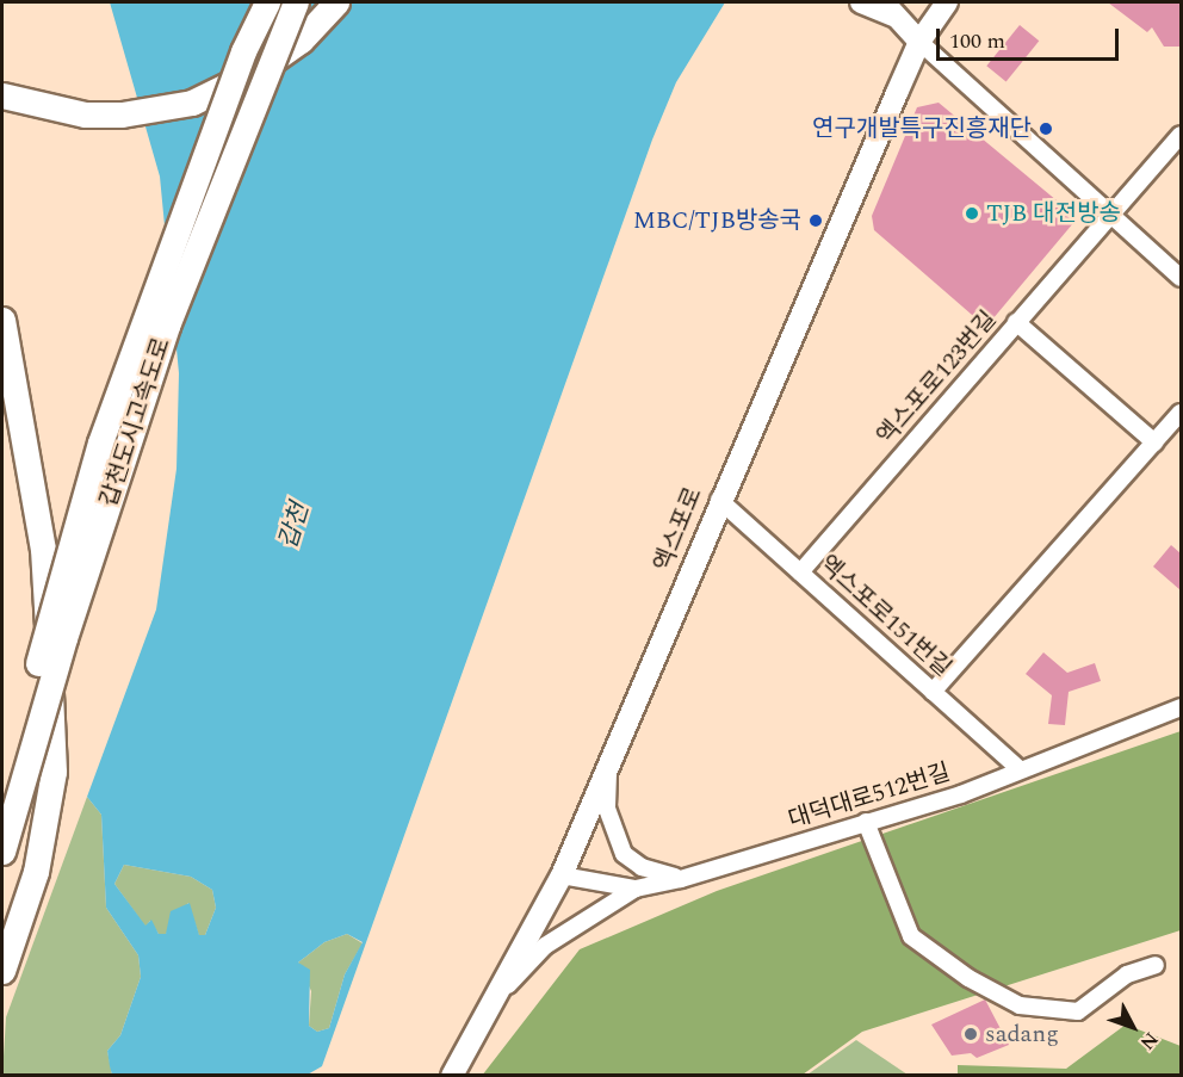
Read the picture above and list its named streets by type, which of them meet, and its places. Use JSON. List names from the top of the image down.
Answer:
{
  "streets": {
    "highway": ["갑천도시고속도로"],
    "main road": ["엑스포로"],
    "street": ["엑스포로123번길", "엑스포로151번길", "대덕대로512번길"]
  },
  "crossings": [
    ["엑스포로123번길", "엑스포로151번길"],
    ["엑스포로", "엑스포로151번길"],
    ["엑스포로", "대덕대로512번길"],
    ["엑스포로151번길", "대덕대로512번길"]
  ],
  "water": ["갑천"],
  "places": [
    "연구개발특구진흥재단",
    "TJB 대전방송",
    "MBC/TJB방송국",
    "sadang"
  ],
  "scale_bar": "100 m",
  "north": "bottom right"
}
